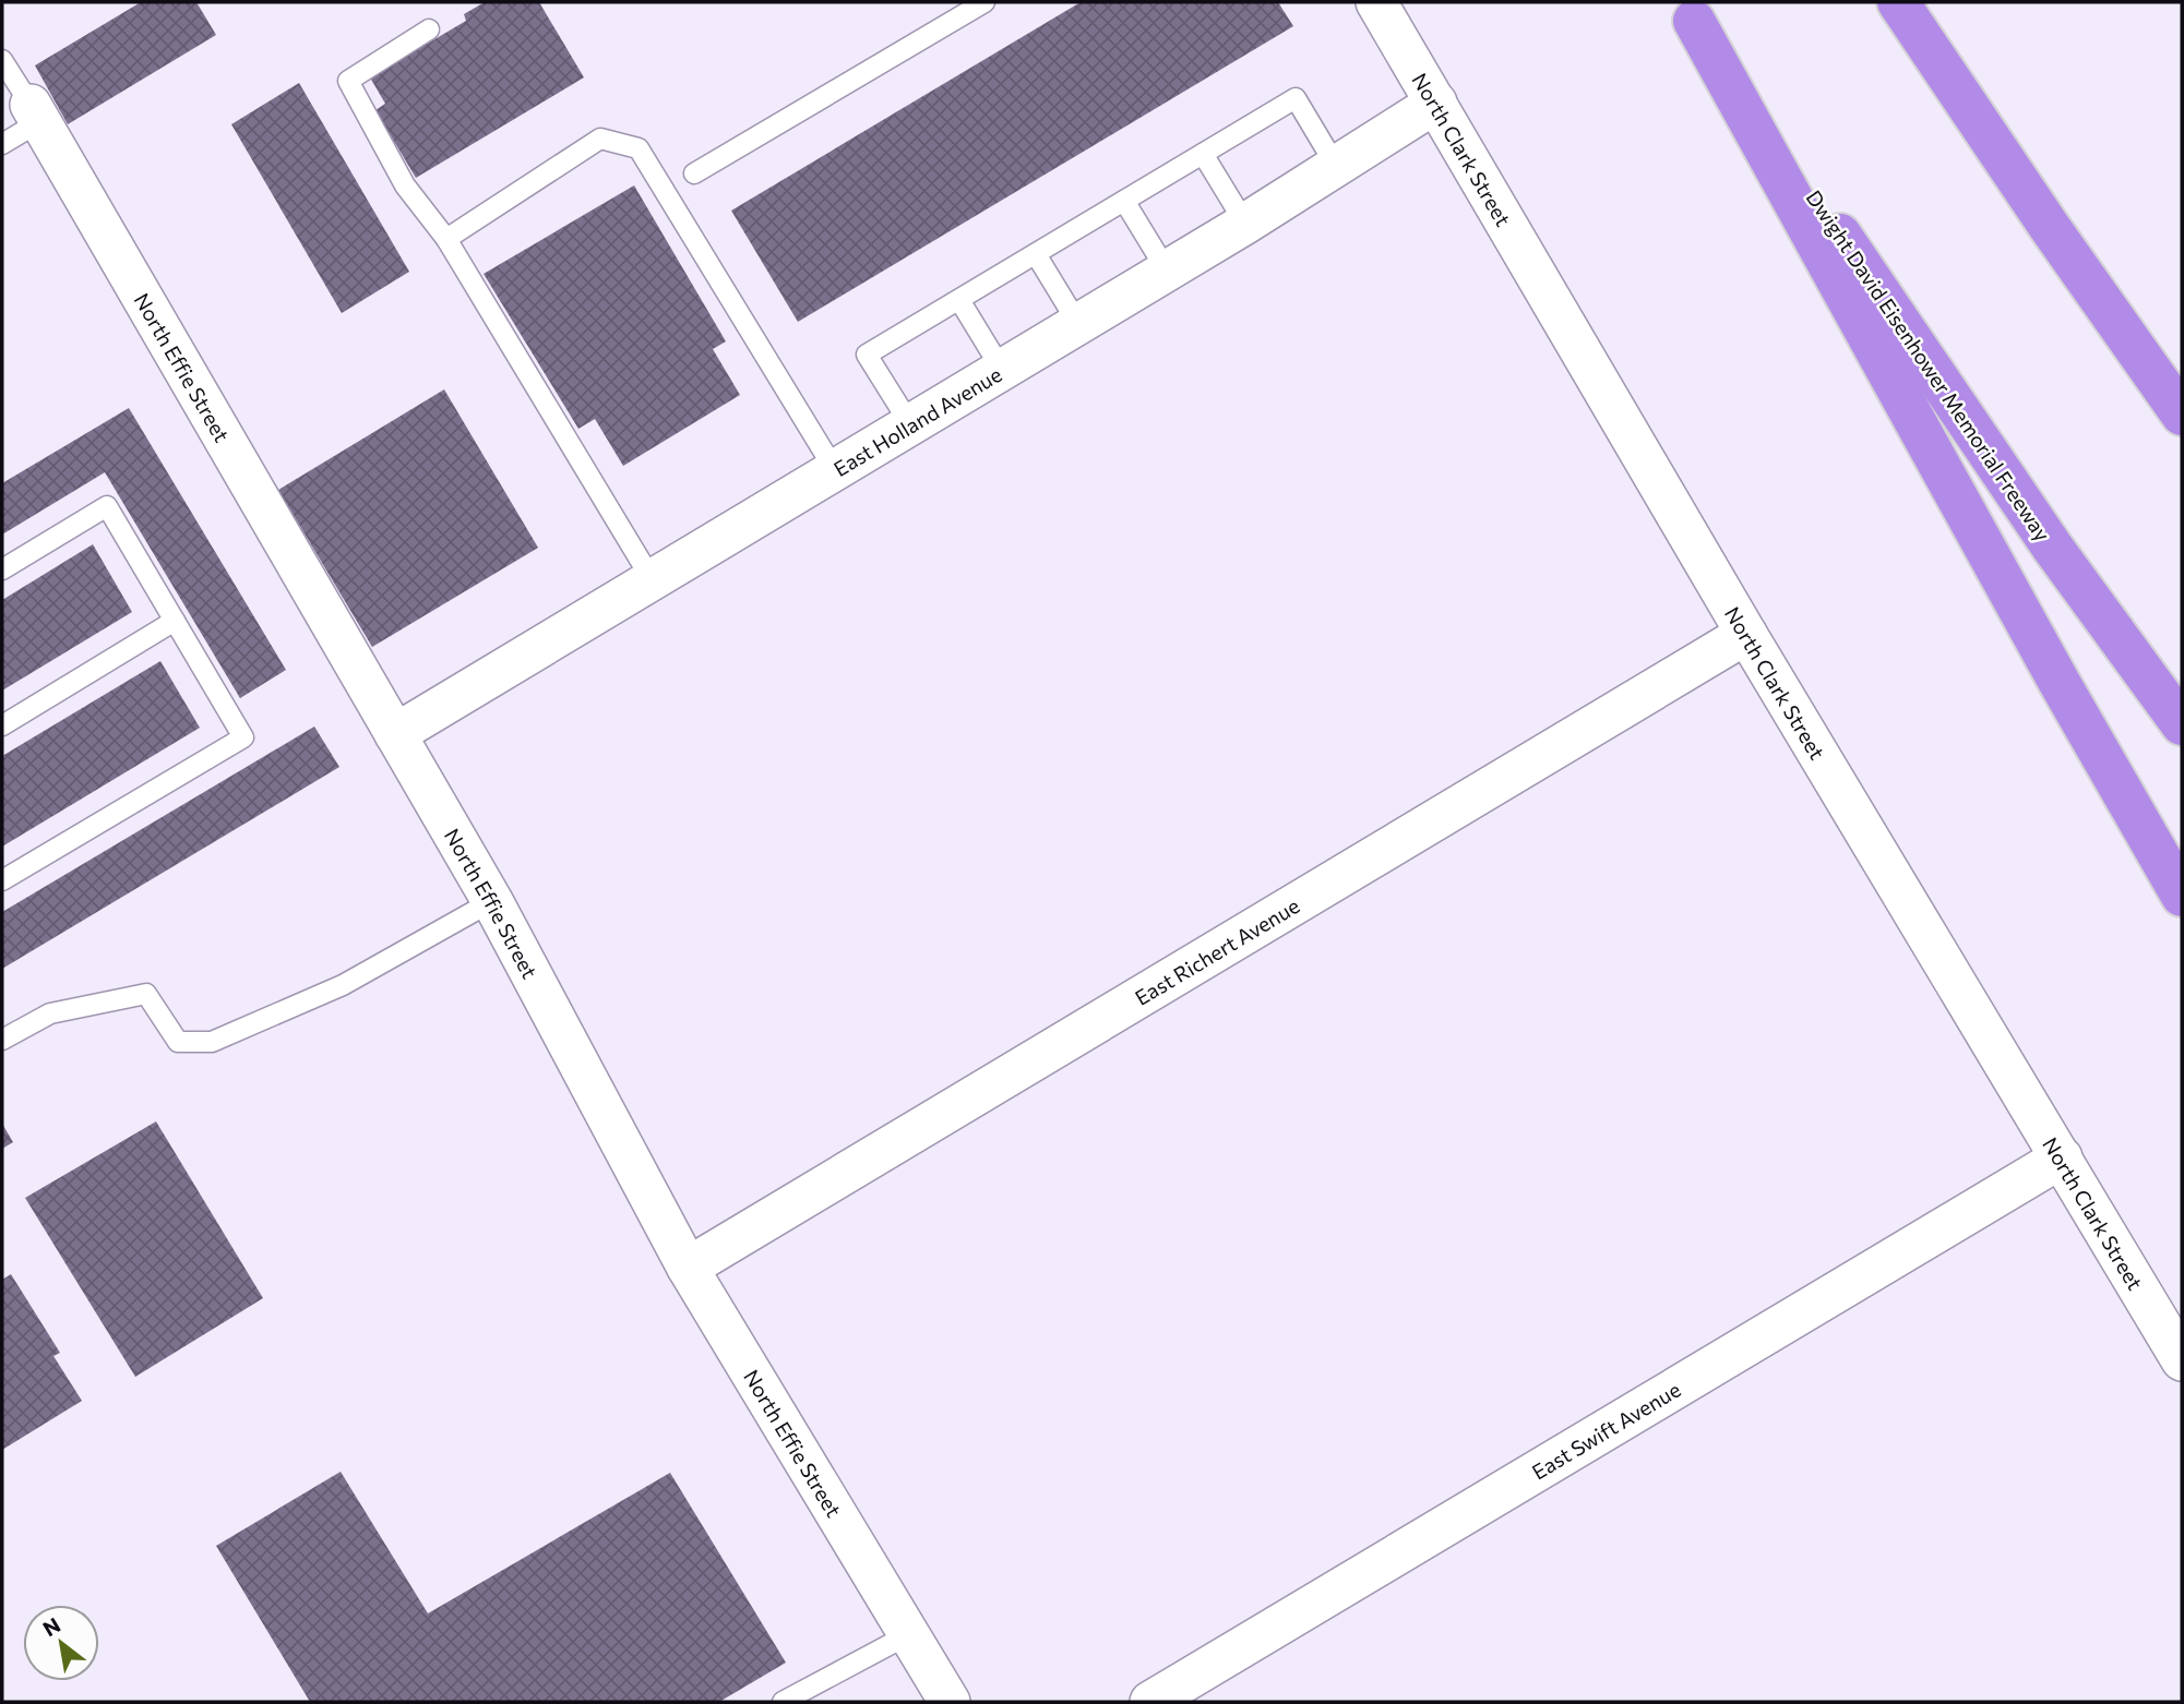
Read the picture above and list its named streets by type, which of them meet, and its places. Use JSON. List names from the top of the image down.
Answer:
{
  "streets": {
    "highway": ["Dwight David Eisenhower Memorial Freeway"],
    "street": [
      "North Clark Street",
      "North Effie Street",
      "East Holland Avenue",
      "East Richert Avenue",
      "East Swift Avenue"
    ]
  },
  "crossings": [
    ["North Clark Street", "East Holland Avenue"],
    ["North Clark Street", "East Richert Avenue"],
    ["North Clark Street", "East Swift Avenue"],
    ["North Effie Street", "East Holland Avenue"],
    ["North Effie Street", "East Richert Avenue"]
  ],
  "north": "top left"
}
